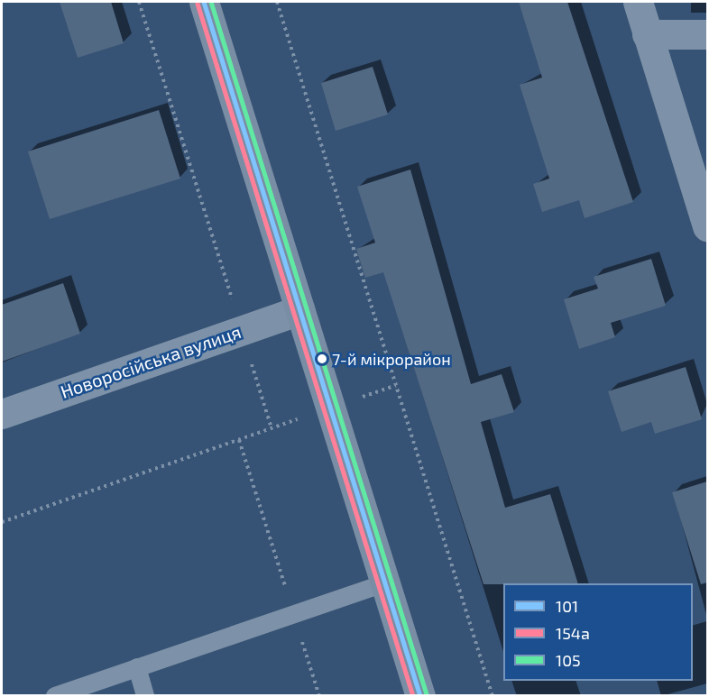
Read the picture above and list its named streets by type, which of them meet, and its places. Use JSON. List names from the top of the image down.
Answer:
{
  "streets": {
    "street": ["Новоросійська вулиця"]
  },
  "places": ["7-й мікрорайон"],
  "lines": ["transit line 101", "transit line 105", "transit line 154а"],
  "legend": ["101", "154а", "105"]
}
